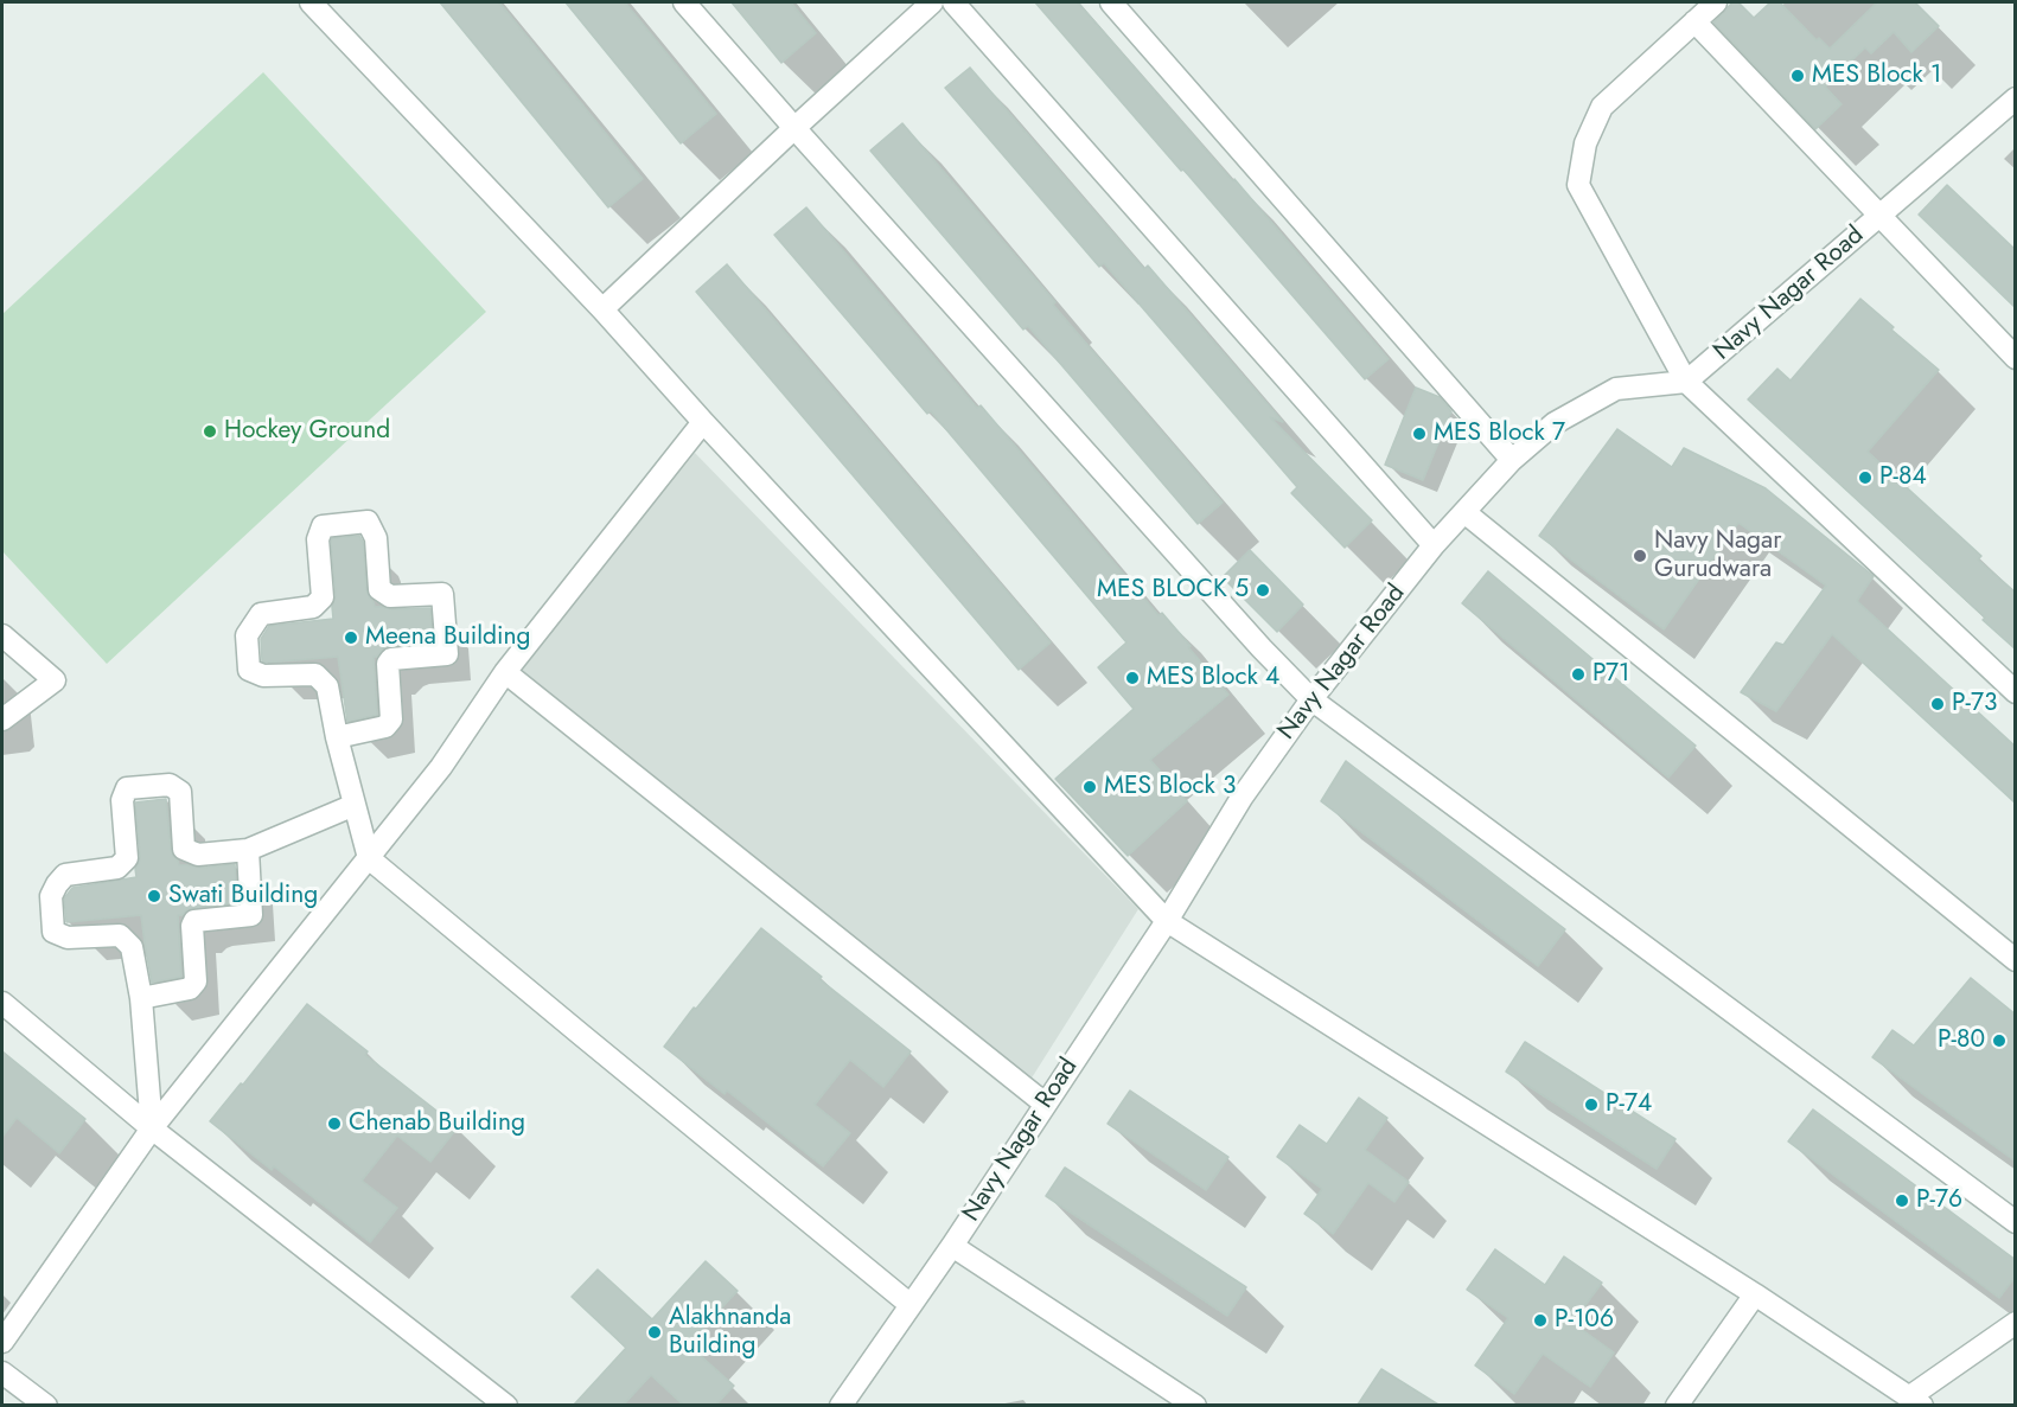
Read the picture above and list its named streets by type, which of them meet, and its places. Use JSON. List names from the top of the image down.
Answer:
{
  "streets": {
    "street": ["Navy Nagar Road"]
  },
  "places": [
    "MES Block 1",
    "Hockey Ground",
    "MES Block 7",
    "P-84",
    "Navy Nagar Gurudwara",
    "MES BLOCK 5",
    "Meena Building",
    "P71",
    "MES Block 4",
    "P-73",
    "MES Block 3",
    "Swati Building",
    "P-80",
    "P-74",
    "Chenab Building",
    "P-76",
    "P-106",
    "Alakhnanda Building"
  ]
}
